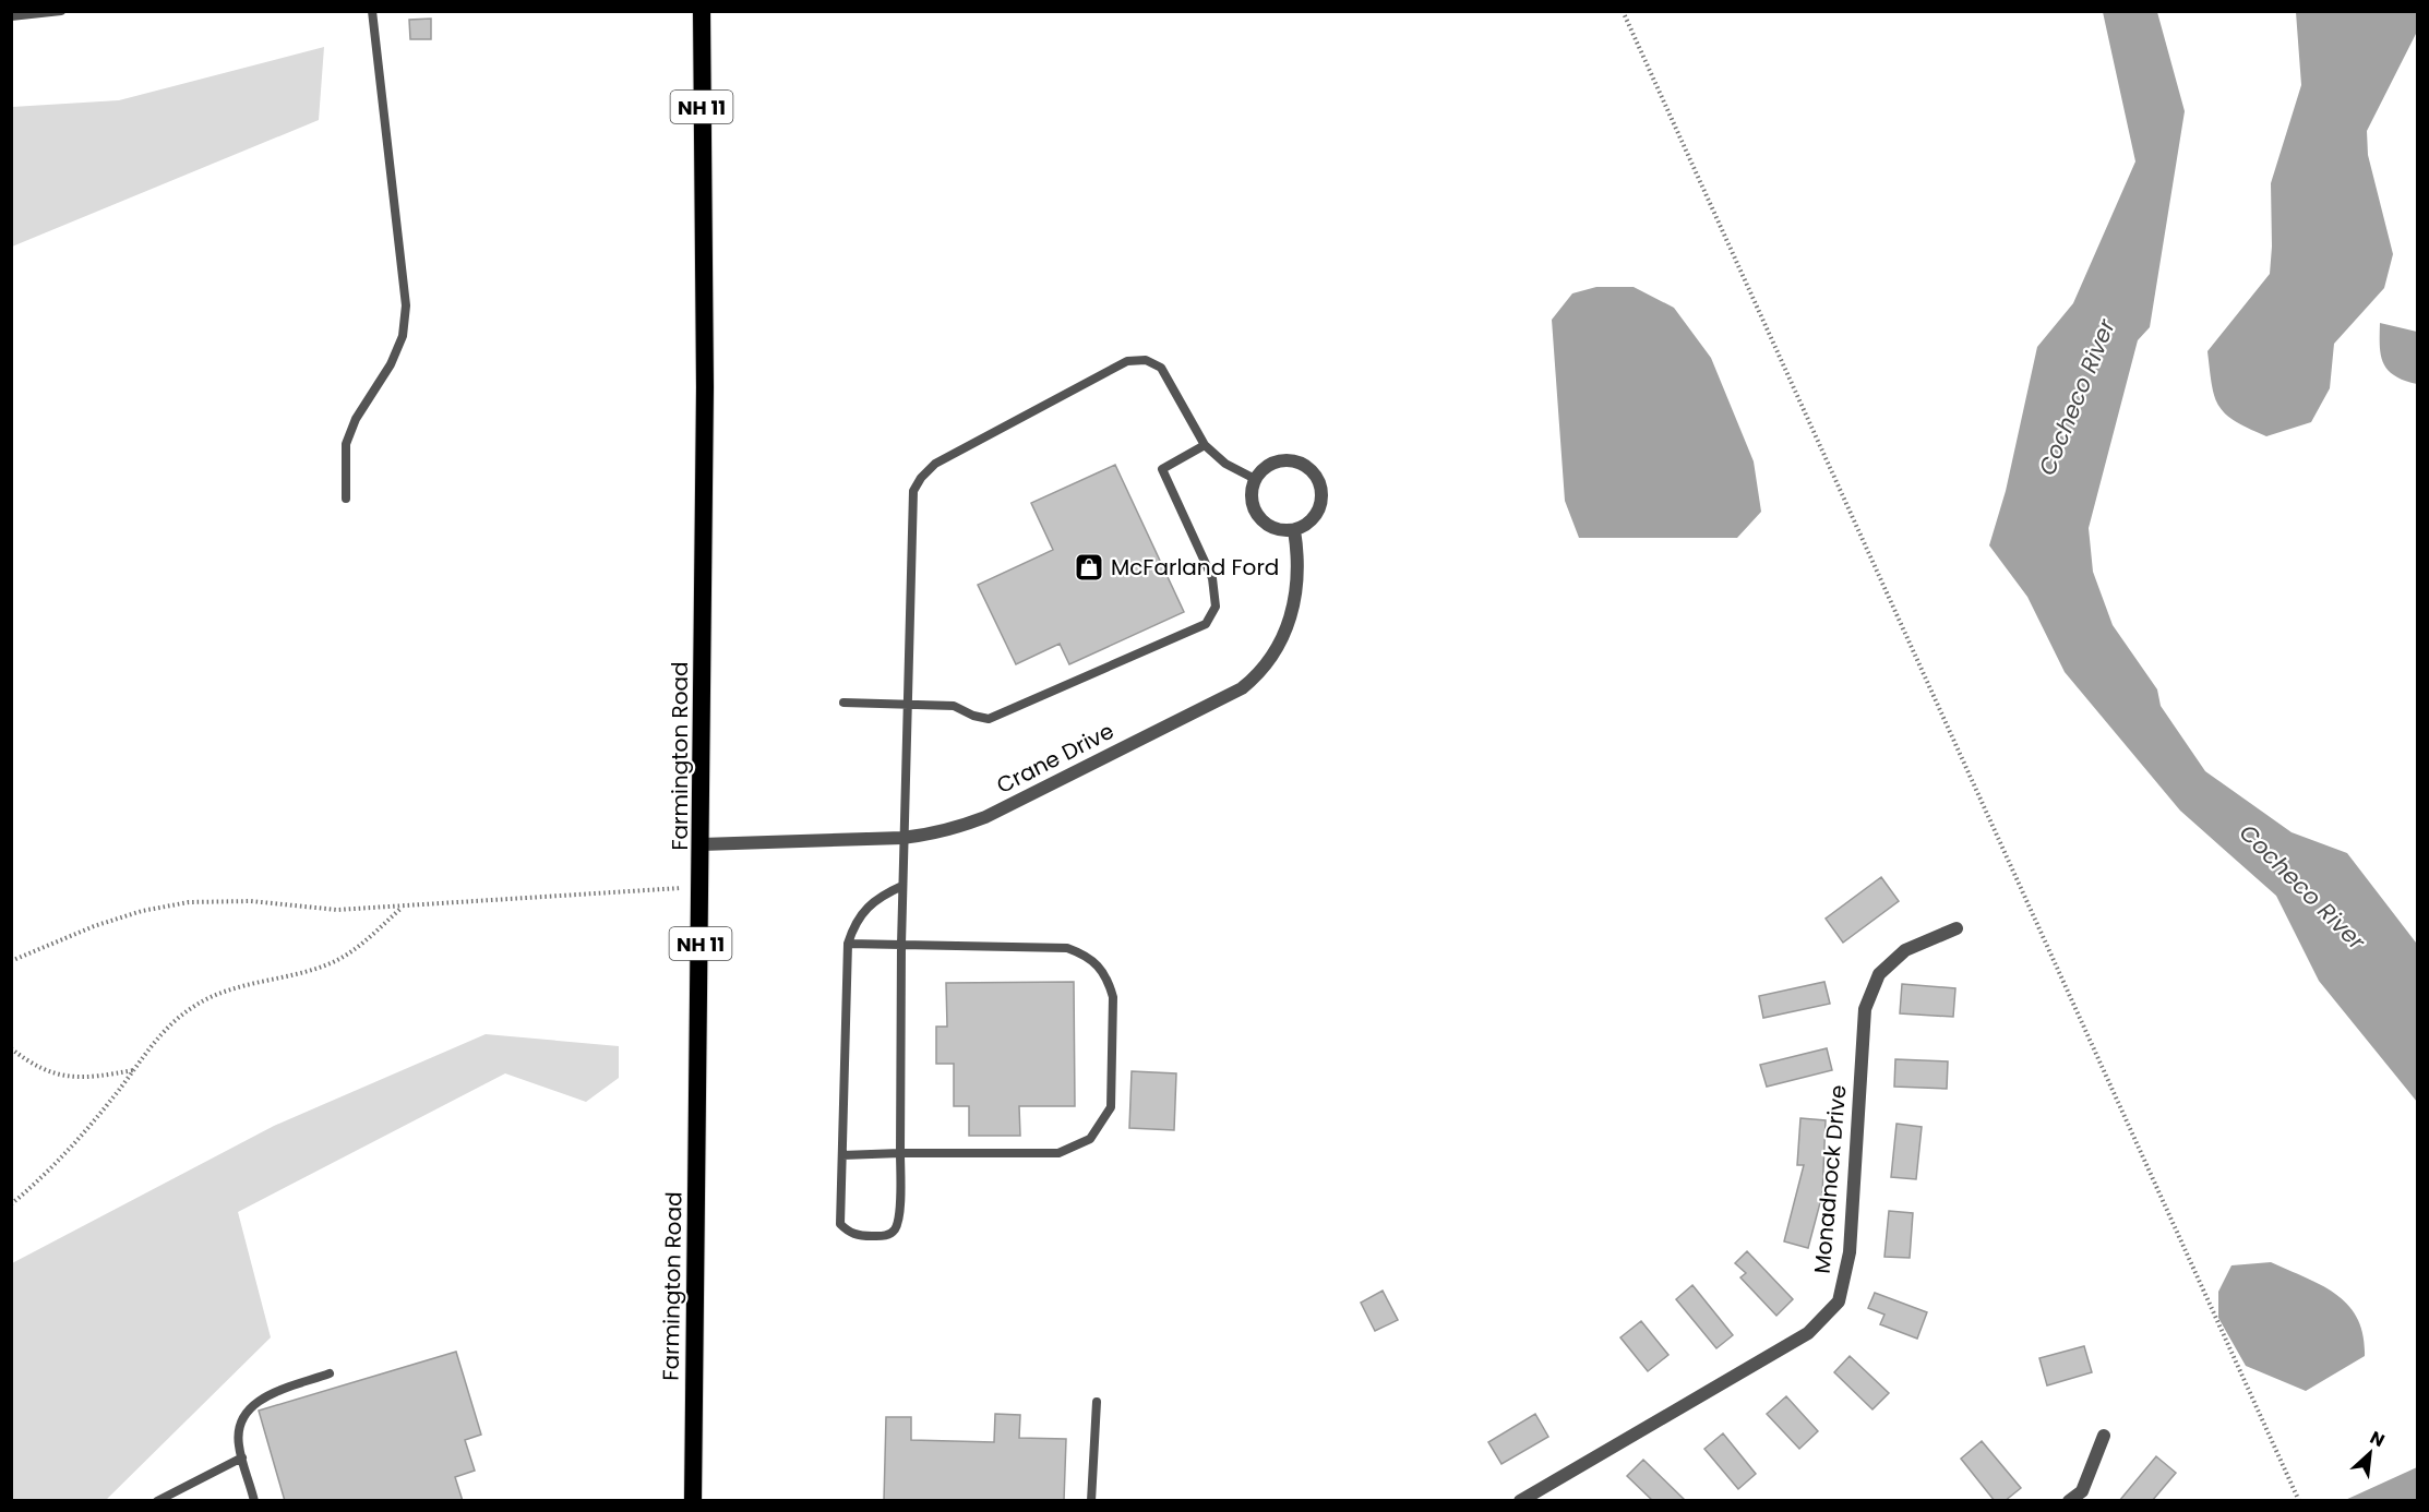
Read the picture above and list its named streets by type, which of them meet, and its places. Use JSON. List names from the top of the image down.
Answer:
{
  "streets": {
    "highway": ["NH 11", "Farmington Road"],
    "street": ["Crane Drive", "Monadnock Drive"]
  },
  "crossings": [
    ["Farmington Road", "Crane Drive"]
  ],
  "water": ["Cocheco River"],
  "places": {
    "shop": ["McFarland Ford"]
  },
  "north": "top right"
}
